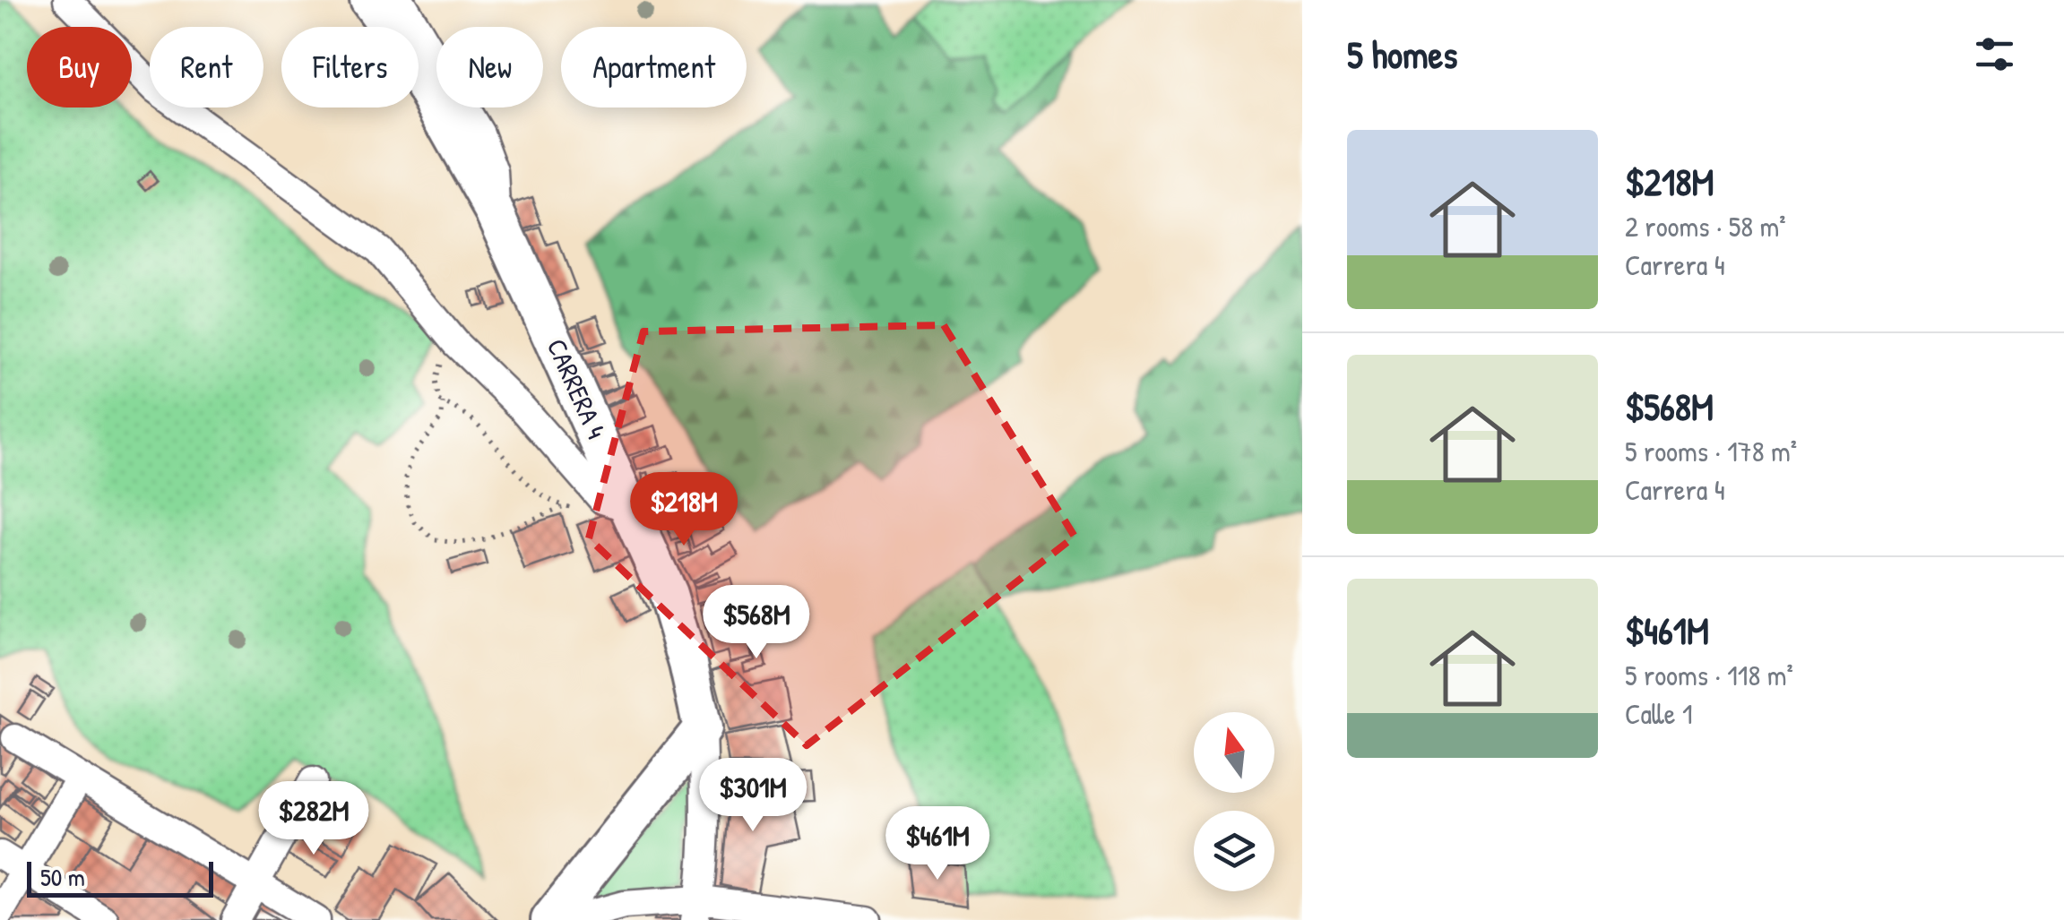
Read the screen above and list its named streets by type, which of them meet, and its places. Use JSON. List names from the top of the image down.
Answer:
{
  "streets": {
    "main road": ["CARRERA 4"]
  },
  "scale_bar": "50 m",
  "north": "top",
  "page": {
    "heading": "5 homes",
    "chip": [
      "Buy",
      "Rent",
      "Filters",
      "New",
      "Apartment"
    ],
    "list": [
      {
        "name": "$218M",
        "note": "2 rooms · 58 m² · Carrera 4"
      },
      {
        "name": "$568M",
        "note": "5 rooms · 178 m² · Carrera 4"
      },
      {
        "name": "$461M",
        "note": "5 rooms · 118 m² · Calle 1"
      }
    ],
    "price": [
      "$218M",
      "$568M",
      "$301M",
      "$282M",
      "$461M"
    ],
    "scale": "50 m"
  }
}
